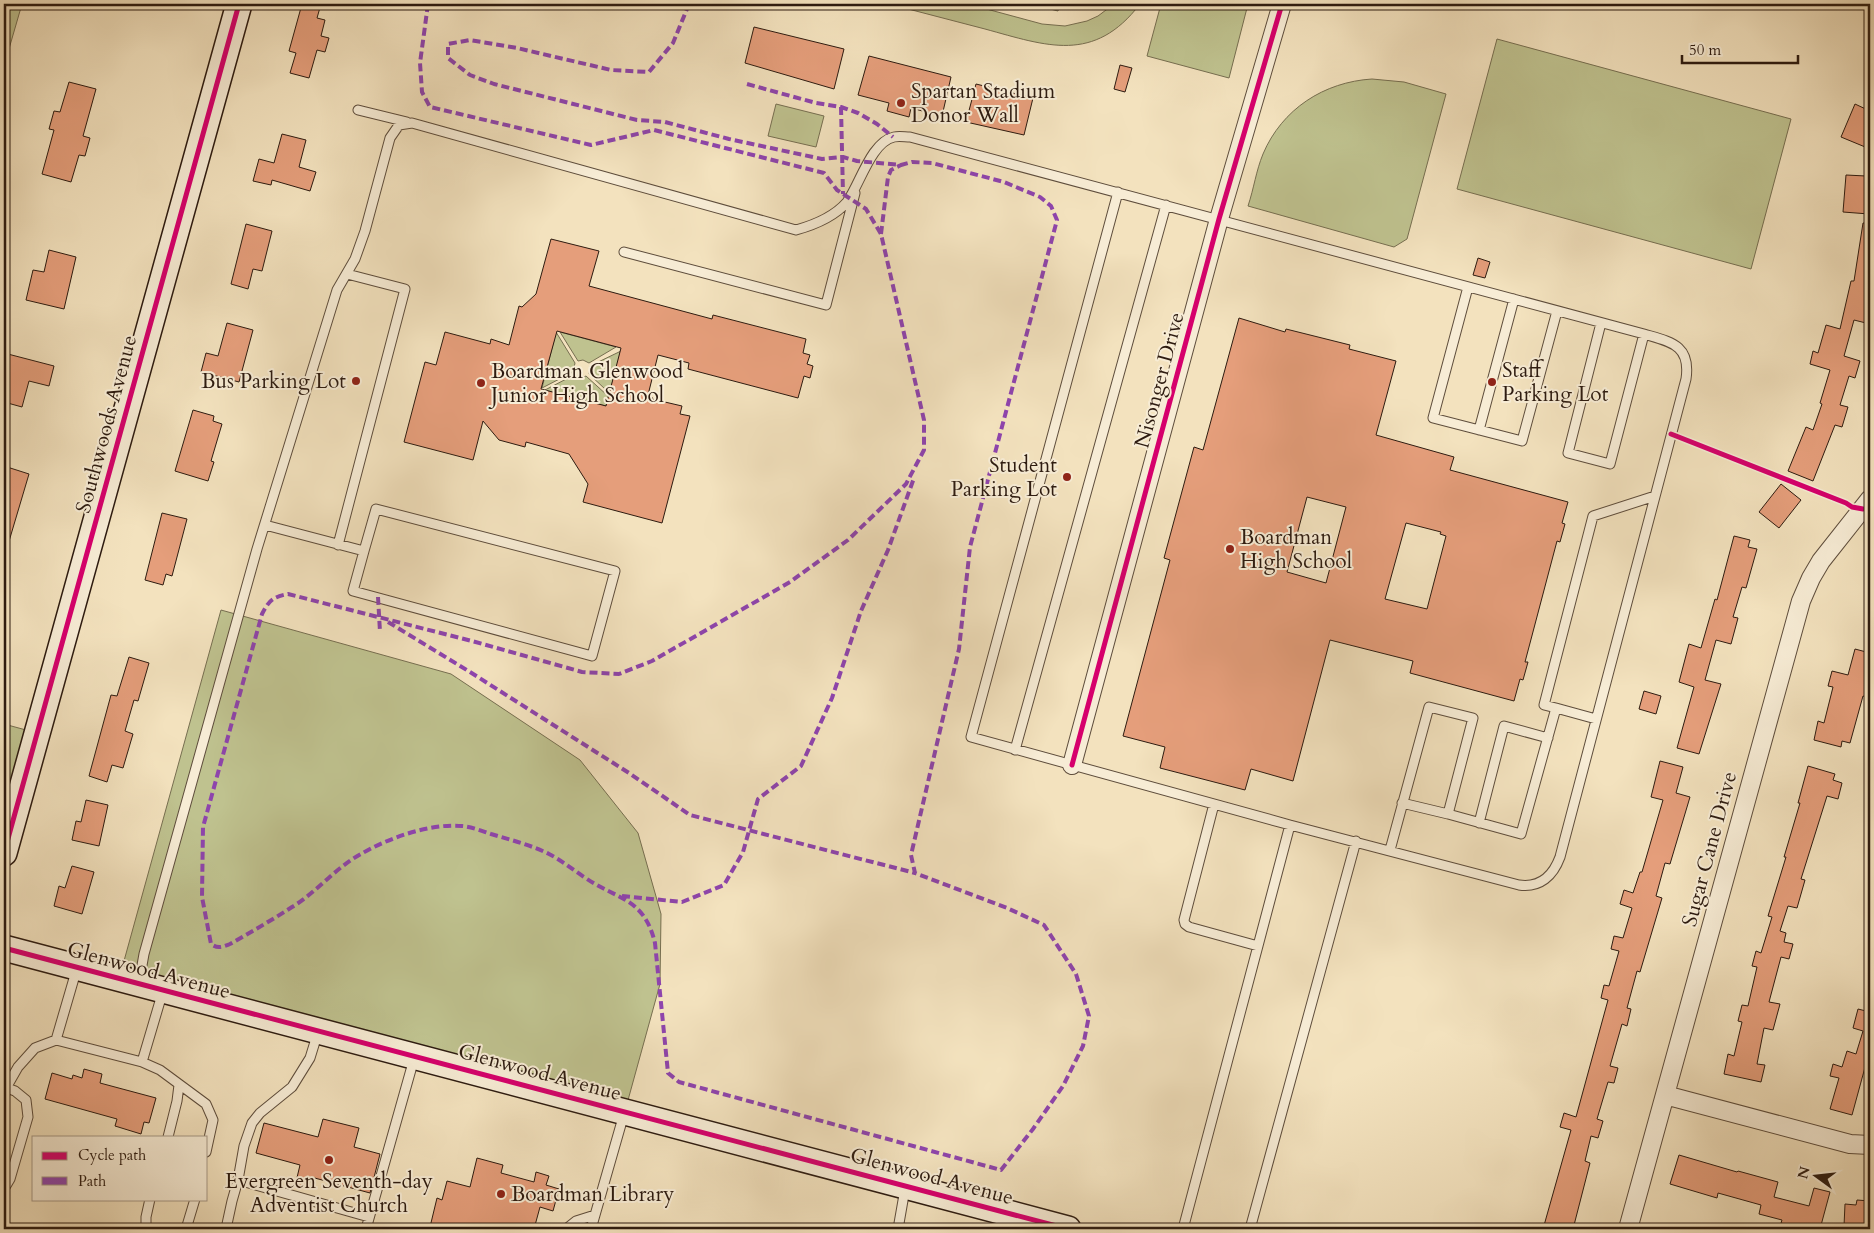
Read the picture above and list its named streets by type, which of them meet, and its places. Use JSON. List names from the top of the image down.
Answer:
{
  "streets": {
    "street": [
      "Nisonger Drive",
      "Southwoods Avenue",
      "Sugar Cane Drive",
      "Glenwood Avenue"
    ]
  },
  "places": [
    "Spartan Stadium Donor Wall",
    "Bus Parking Lot",
    "Staff Parking Lot",
    "Boardman Glenwood Junior High School",
    "Student Parking Lot",
    "Boardman High School",
    "Evergreen Seventh-day Adventist Church",
    "Boardman Library"
  ],
  "legend": ["Cycle path", "Path"],
  "scale_bar": "50 m",
  "north": "left"
}
